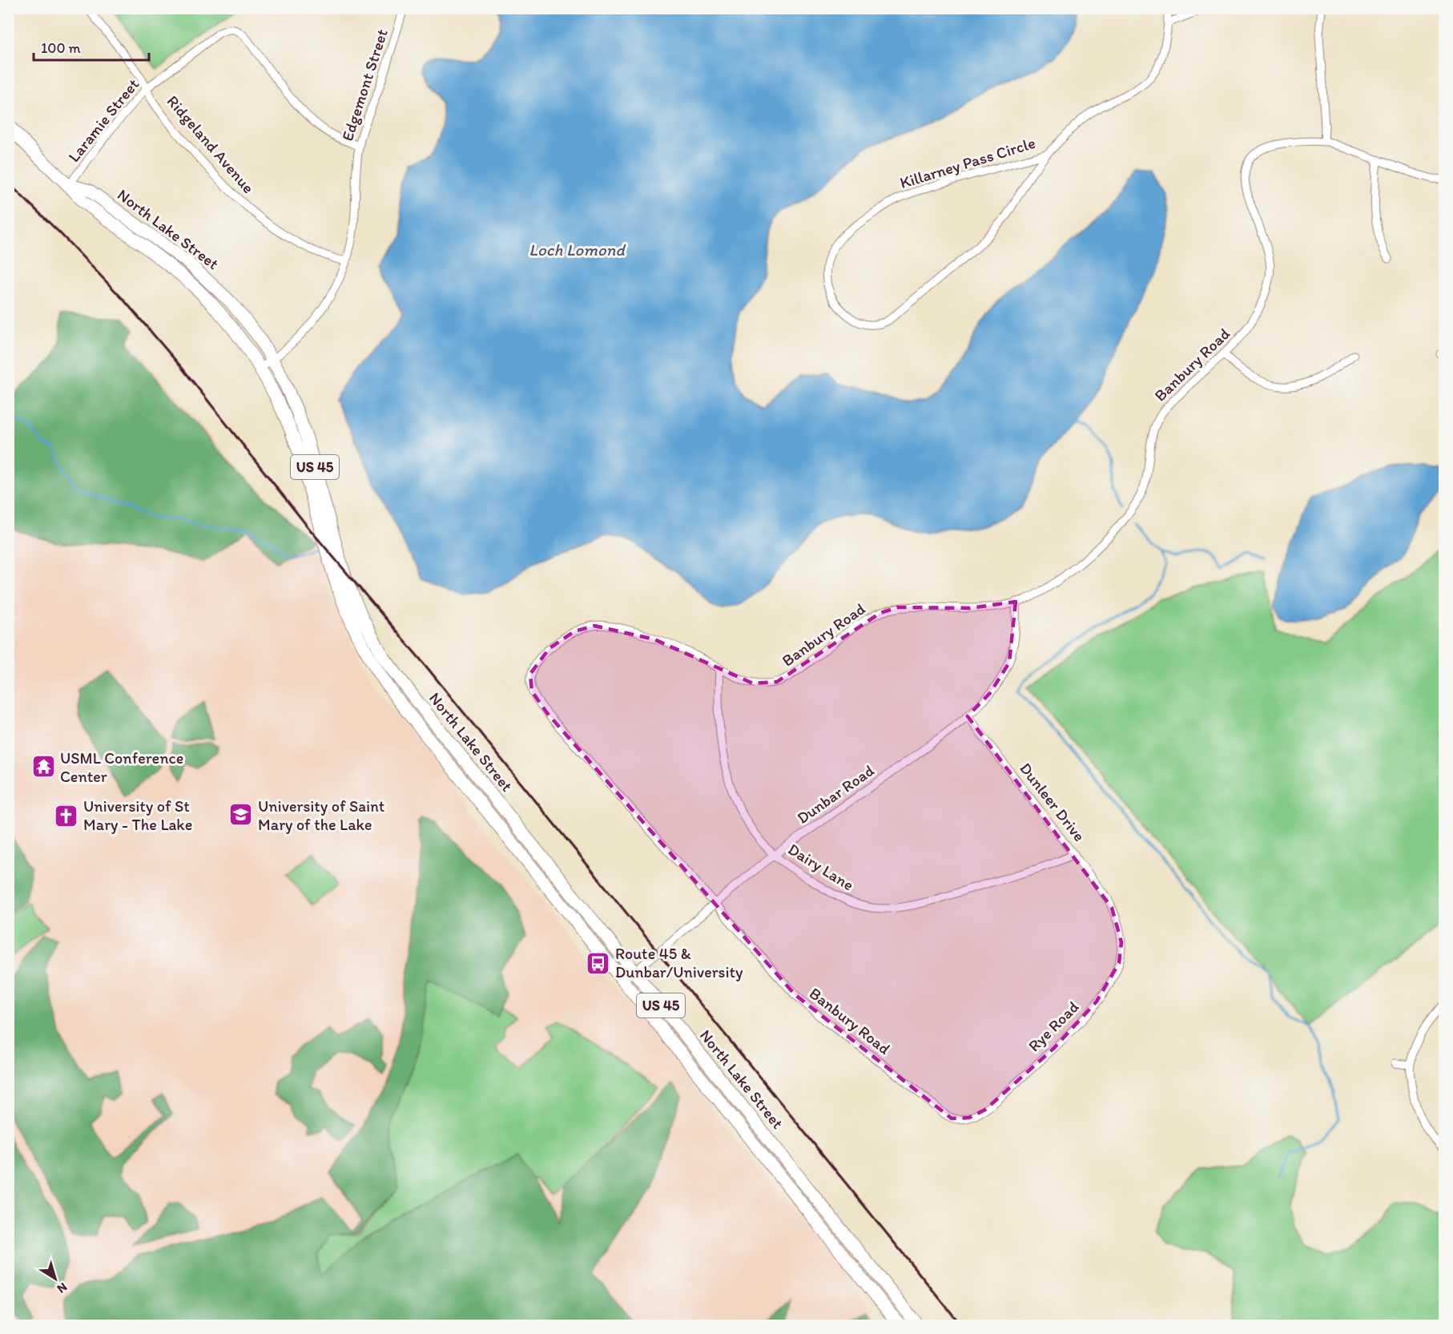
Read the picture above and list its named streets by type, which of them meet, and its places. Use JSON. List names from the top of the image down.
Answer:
{
  "streets": {
    "main road": ["North Lake Street", "US 45"],
    "street": [
      "Edgemont Street",
      "Laramie Street",
      "Ridgeland Avenue",
      "Killarney Pass Circle",
      "Banbury Road",
      "Dunbar Road",
      "Dunleer Drive",
      "Dairy Lane",
      "Rye Road"
    ]
  },
  "crossings": [
    ["Edgemont Street", "Laramie Street"],
    ["Edgemont Street", "Ridgeland Avenue"],
    ["Edgemont Street", "North Lake Street"],
    ["Laramie Street", "Ridgeland Avenue"],
    ["Laramie Street", "North Lake Street"],
    ["North Lake Street", "Dunbar Road"],
    ["Banbury Road", "Dunbar Road"],
    ["Banbury Road", "Dairy Lane"],
    ["Banbury Road", "Rye Road"],
    ["Dunbar Road", "Dunleer Drive"],
    ["Dunbar Road", "Dairy Lane"],
    ["Dunleer Drive", "Dairy Lane"],
    ["Dunleer Drive", "Rye Road"]
  ],
  "water": ["Loch Lomond"],
  "places": {
    "temple": ["USML Conference Center"],
    "school or university": ["University of Saint Mary of the Lake"],
    "church": ["University of St Mary - The Lake"],
    "bus stop": ["Route 45 & Dunbar/University"]
  },
  "scale_bar": "100 m",
  "north": "bottom right"
}
